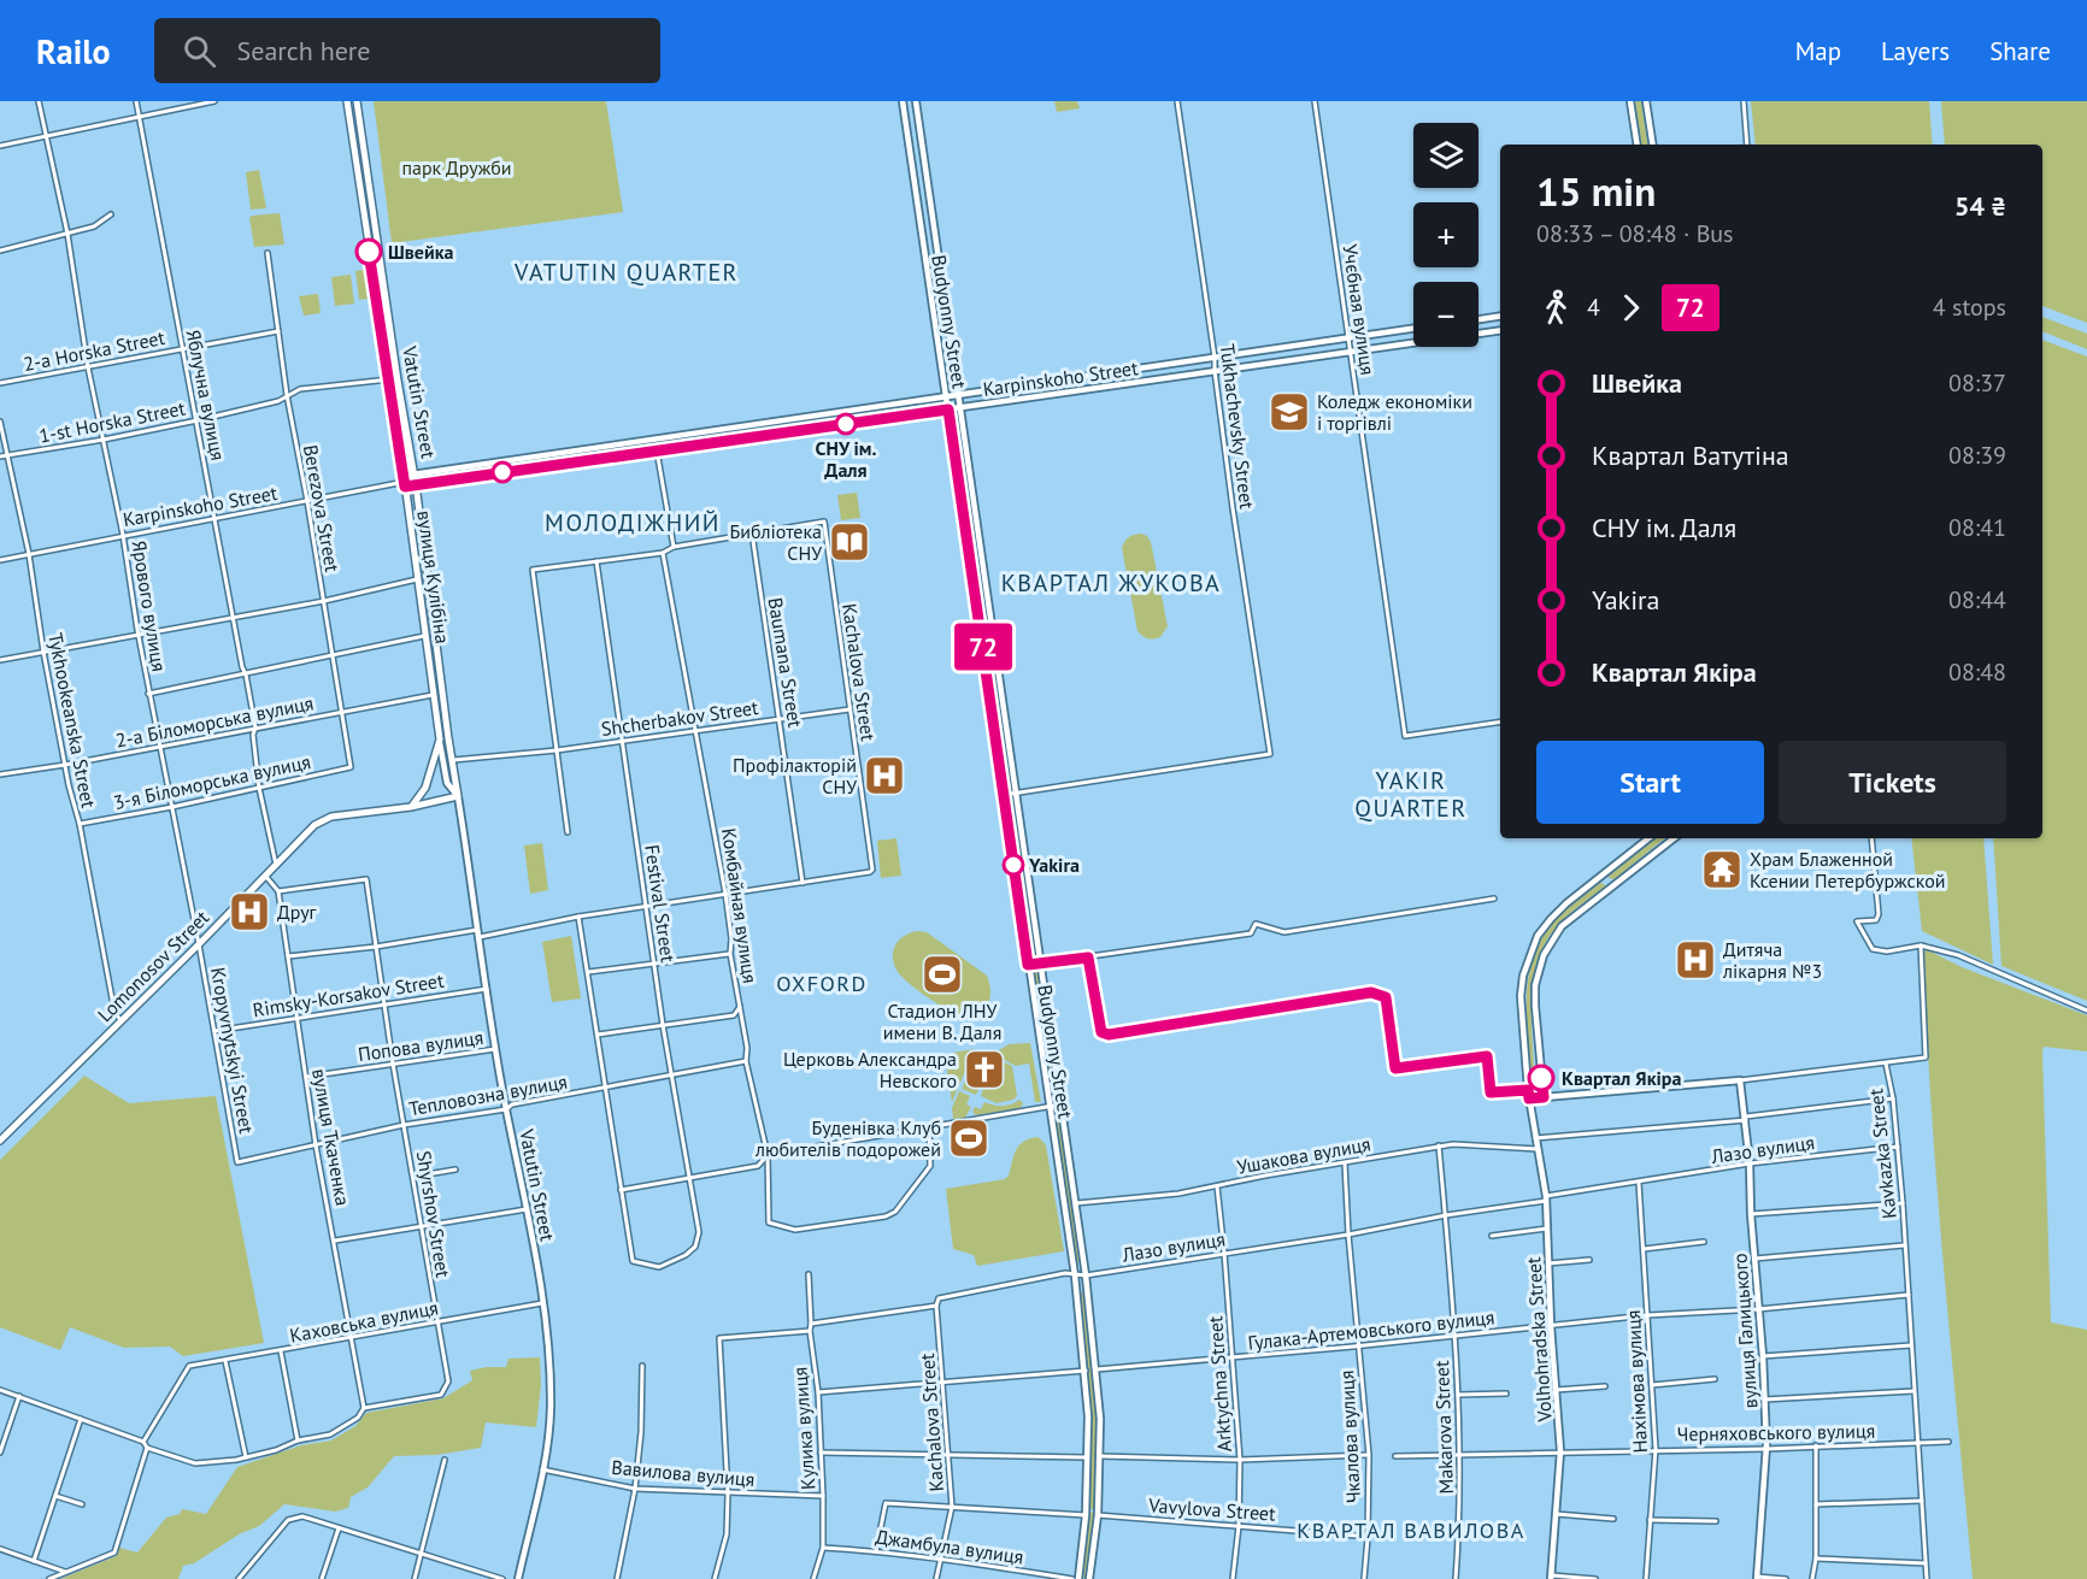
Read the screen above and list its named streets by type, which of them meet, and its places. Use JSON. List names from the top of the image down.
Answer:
{
  "streets": {
    "main road": ["Vatutin Street", "вулиця Кулібіна", "Lomonosov Street"],
    "street": [
      "Учєбная вулиця",
      "Budyonny Street",
      "2-a Horska Street",
      "Karpinskoho Street",
      "Яблучна вулиця",
      "1-st Horska Street",
      "Tukhachevsky Street",
      "Berezova Street",
      "Ярового вулиця",
      "Baumana Street",
      "Kachalova Street",
      "Shcherbakov Street",
      "Tykhookeanska Street",
      "2-а Біломорська вулиця",
      "3-я Біломорська вулиця",
      "Festival Street",
      "Комбайная вулиця",
      "Rimsky-Korsakov Street",
      "Попова вулиця",
      "Kropyvnytskyi Street",
      "Тепловозна вулиця",
      "вулиця Ткаченка",
      "Лазо вулиця",
      "Kavkazka Street",
      "Ушакова вулиця",
      "Shyrshov Street",
      "Каховська вулиця",
      "Гулака-Артемовського вулиця",
      "вулиця Галицького",
      "Volhohradska Street",
      "Нахімова вулиця",
      "Arktychna Street",
      "Makarova Street",
      "Кулика вулиця",
      "Черняховського вулиця",
      "Чкалова вулиця",
      "Вавилова вулиця",
      "Vavylova Street",
      "Джамбула вулиця"
    ]
  },
  "crossings": [
    ["Учєбная вулиця", "Karpinskoho Street"],
    ["Budyonny Street", "Karpinskoho Street"],
    ["Budyonny Street", "Tukhachevsky Street"],
    ["Budyonny Street", "Лазо вулиця"],
    ["Budyonny Street", "Ушакова вулиця"],
    ["Budyonny Street", "Гулака-Артемовського вулиця"],
    ["Budyonny Street", "Vavylova Street"],
    ["2-a Horska Street", "Яблучна вулиця"],
    ["2-a Horska Street", "Berezova Street"],
    ["2-a Horska Street", "Ярового вулиця"],
    ["Karpinskoho Street", "Яблучна вулиця"],
    ["Karpinskoho Street", "Vatutin Street"],
    ["Karpinskoho Street", "Tukhachevsky Street"],
    ["Karpinskoho Street", "Berezova Street"],
    ["Karpinskoho Street", "вулиця Кулібіна"],
    ["Karpinskoho Street", "Ярового вулиця"],
    ["Karpinskoho Street", "Tykhookeanska Street"],
    ["Яблучна вулиця", "1-st Horska Street"],
    ["Яблучна вулиця", "2-а Біломорська вулиця"],
    ["Яблучна вулиця", "3-я Біломорська вулиця"],
    ["Яблучна вулиця", "Lomonosov Street"],
    ["Vatutin Street", "1-st Horska Street"],
    ["Vatutin Street", "вулиця Кулібіна"],
    ["Vatutin Street", "Shcherbakov Street"],
    ["Vatutin Street", "2-а Біломорська вулиця"],
    ["Vatutin Street", "Lomonosov Street"],
    ["Vatutin Street", "Rimsky-Korsakov Street"],
    ["Vatutin Street", "Попова вулиця"],
    ["Vatutin Street", "Тепловозна вулиця"],
    ["Vatutin Street", "Каховська вулиця"],
    ["Vatutin Street", "Вавилова вулиця"],
    ["1-st Horska Street", "Berezova Street"],
    ["1-st Horska Street", "вулиця Кулібіна"],
    ["1-st Horska Street", "Ярового вулиця"],
    ["1-st Horska Street", "Tykhookeanska Street"],
    ["Berezova Street", "2-а Біломорська вулиця"],
    ["Berezova Street", "3-я Біломорська вулиця"],
    ["вулиця Кулібіна", "2-а Біломорська вулиця"],
    ["Ярового вулиця", "2-а Біломорська вулиця"],
    ["Ярового вулиця", "3-я Біломорська вулиця"],
    ["Ярового вулиця", "Lomonosov Street"],
    ["Ярового вулиця", "Kropyvnytskyi Street"],
    ["Baumana Street", "Kachalova Street"],
    ["Baumana Street", "Shcherbakov Street"],
    ["Kachalova Street", "Shcherbakov Street"],
    ["Kachalova Street", "Лазо вулиця"],
    ["Kachalova Street", "Джамбула вулиця"],
    ["Shcherbakov Street", "Festival Street"],
    ["Shcherbakov Street", "Комбайная вулиця"],
    ["Tykhookeanska Street", "2-а Біломорська вулиця"],
    ["Tykhookeanska Street", "3-я Біломорська вулиця"],
    ["Tykhookeanska Street", "Lomonosov Street"],
    ["Festival Street", "Тепловозна вулиця"],
    ["Комбайная вулиця", "Тепловозна вулиця"],
    ["Lomonosov Street", "Kropyvnytskyi Street"],
    ["Lomonosov Street", "вулиця Ткаченка"],
    ["Rimsky-Korsakov Street", "Kropyvnytskyi Street"],
    ["Rimsky-Korsakov Street", "вулиця Ткаченка"],
    ["Rimsky-Korsakov Street", "Shyrshov Street"],
    ["Попова вулиця", "вулиця Ткаченка"],
    ["Попова вулиця", "Shyrshov Street"],
    ["Kropyvnytskyi Street", "Тепловозна вулиця"],
    ["Тепловозна вулиця", "вулиця Ткаченка"],
    ["Тепловозна вулиця", "Shyrshov Street"],
    ["вулиця Ткаченка", "Shyrshov Street"],
    ["вулиця Ткаченка", "Каховська вулиця"],
    ["Лазо вулиця", "Kavkazka Street"],
    ["Лазо вулиця", "вулиця Галицького"],
    ["Лазо вулиця", "Volhohradska Street"],
    ["Лазо вулиця", "Нахімова вулиця"],
    ["Лазо вулиця", "Arktychna Street"],
    ["Лазо вулиця", "Makarova Street"],
    ["Лазо вулиця", "Кулика вулиця"],
    ["Лазо вулиця", "Чкалова вулиця"],
    ["Kavkazka Street", "Гулака-Артемовського вулиця"],
    ["Kavkazka Street", "Черняховського вулиця"],
    ["Ушакова вулиця", "Volhohradska Street"],
    ["Ушакова вулиця", "Arktychna Street"],
    ["Ушакова вулиця", "Makarova Street"],
    ["Ушакова вулиця", "Чкалова вулиця"],
    ["Shyrshov Street", "Каховська вулиця"],
    ["Гулака-Артемовського вулиця", "вулиця Галицького"],
    ["Гулака-Артемовського вулиця", "Volhohradska Street"],
    ["Гулака-Артемовського вулиця", "Нахімова вулиця"],
    ["Гулака-Артемовського вулиця", "Arktychna Street"],
    ["Гулака-Артемовського вулиця", "Makarova Street"],
    ["Гулака-Артемовського вулиця", "Чкалова вулиця"],
    ["вулиця Галицького", "Черняховського вулиця"],
    ["Volhohradska Street", "Черняховського вулиця"],
    ["Нахімова вулиця", "Черняховського вулиця"],
    ["Arktychna Street", "Vavylova Street"],
    ["Makarova Street", "Черняховського вулиця"],
    ["Кулика вулиця", "Вавилова вулиця"],
    ["Кулика вулиця", "Джамбула вулиця"],
    ["Чкалова вулиця", "Vavylova Street"]
  ],
  "districts": [
    "VATUTIN QUARTER",
    "МОЛОДІЖНИЙ",
    "КВАРТАЛ ЖУКОВА",
    "YAKIR QUARTER",
    "OXFORD",
    "КВАРТАЛ ВАВИЛОВА"
  ],
  "parks": ["парк Дружби"],
  "places": {
    "other": [
      "Швейка",
      "СНУ ім. Даля",
      "Yakira",
      "Квартал Якіра"
    ],
    "school or university": ["Коледж економіки і торгівлі"],
    "library": ["Библіотека СНУ"],
    "hospital": ["Профілакторій СНУ", "Друг", "Дитяча лікарня №3"],
    "temple": ["Храм Блаженной Ксении Петербуржской"],
    "sports": ["Стадион ЛНУ имени В. Даля", "Буденівка Клуб любителів подорожей"],
    "church": ["Церковь Александра Невского"]
  },
  "lines": ["bus line 72"],
  "page": {
    "header": "Railo",
    "search": "Search here",
    "nav": ["Map", "Layers", "Share"],
    "on_map": "72",
    "map_buttons": ["+", "−"],
    "heading": ["15 min", "08:33 – 08:48 · Bus", "54 ₴"],
    "legs": ["4", "72", "4 stops"],
    "list": [
      {
        "name": "Швейка",
        "value": "08:37"
      },
      {
        "name": "Квартал Ватутіна",
        "value": "08:39"
      },
      {
        "name": "СНУ ім. Даля",
        "value": "08:41"
      },
      {
        "name": "Yakira",
        "value": "08:44"
      },
      {
        "name": "Квартал Якіра",
        "value": "08:48"
      }
    ],
    "buttons": ["Start", "Tickets"]
  }
}
